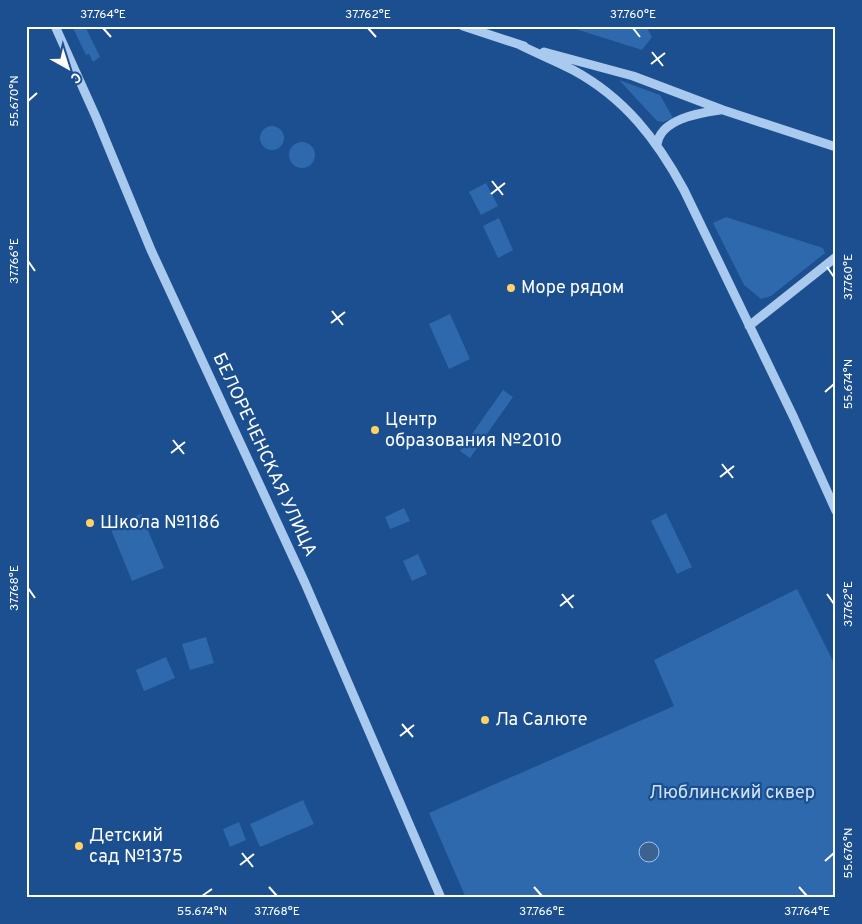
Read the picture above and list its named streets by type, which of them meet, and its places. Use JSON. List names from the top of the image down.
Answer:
{
  "streets": {
    "street": ["БЕЛОРЕЧЕНСКАЯ УЛИЦА"]
  },
  "parks": ["Люблинский сквер"],
  "places": [
    "Море рядом",
    "Центр образования №2010",
    "Школа №1186",
    "Ла Салюте",
    "Детский сад №1375"
  ],
  "north": "bottom right",
  "coordinates": [
    "37.764°E",
    "37.762°E",
    "37.760°E",
    "55.670°N",
    "37.766°E",
    "55.674°N",
    "37.768°E",
    "55.676°N"
  ]
}
